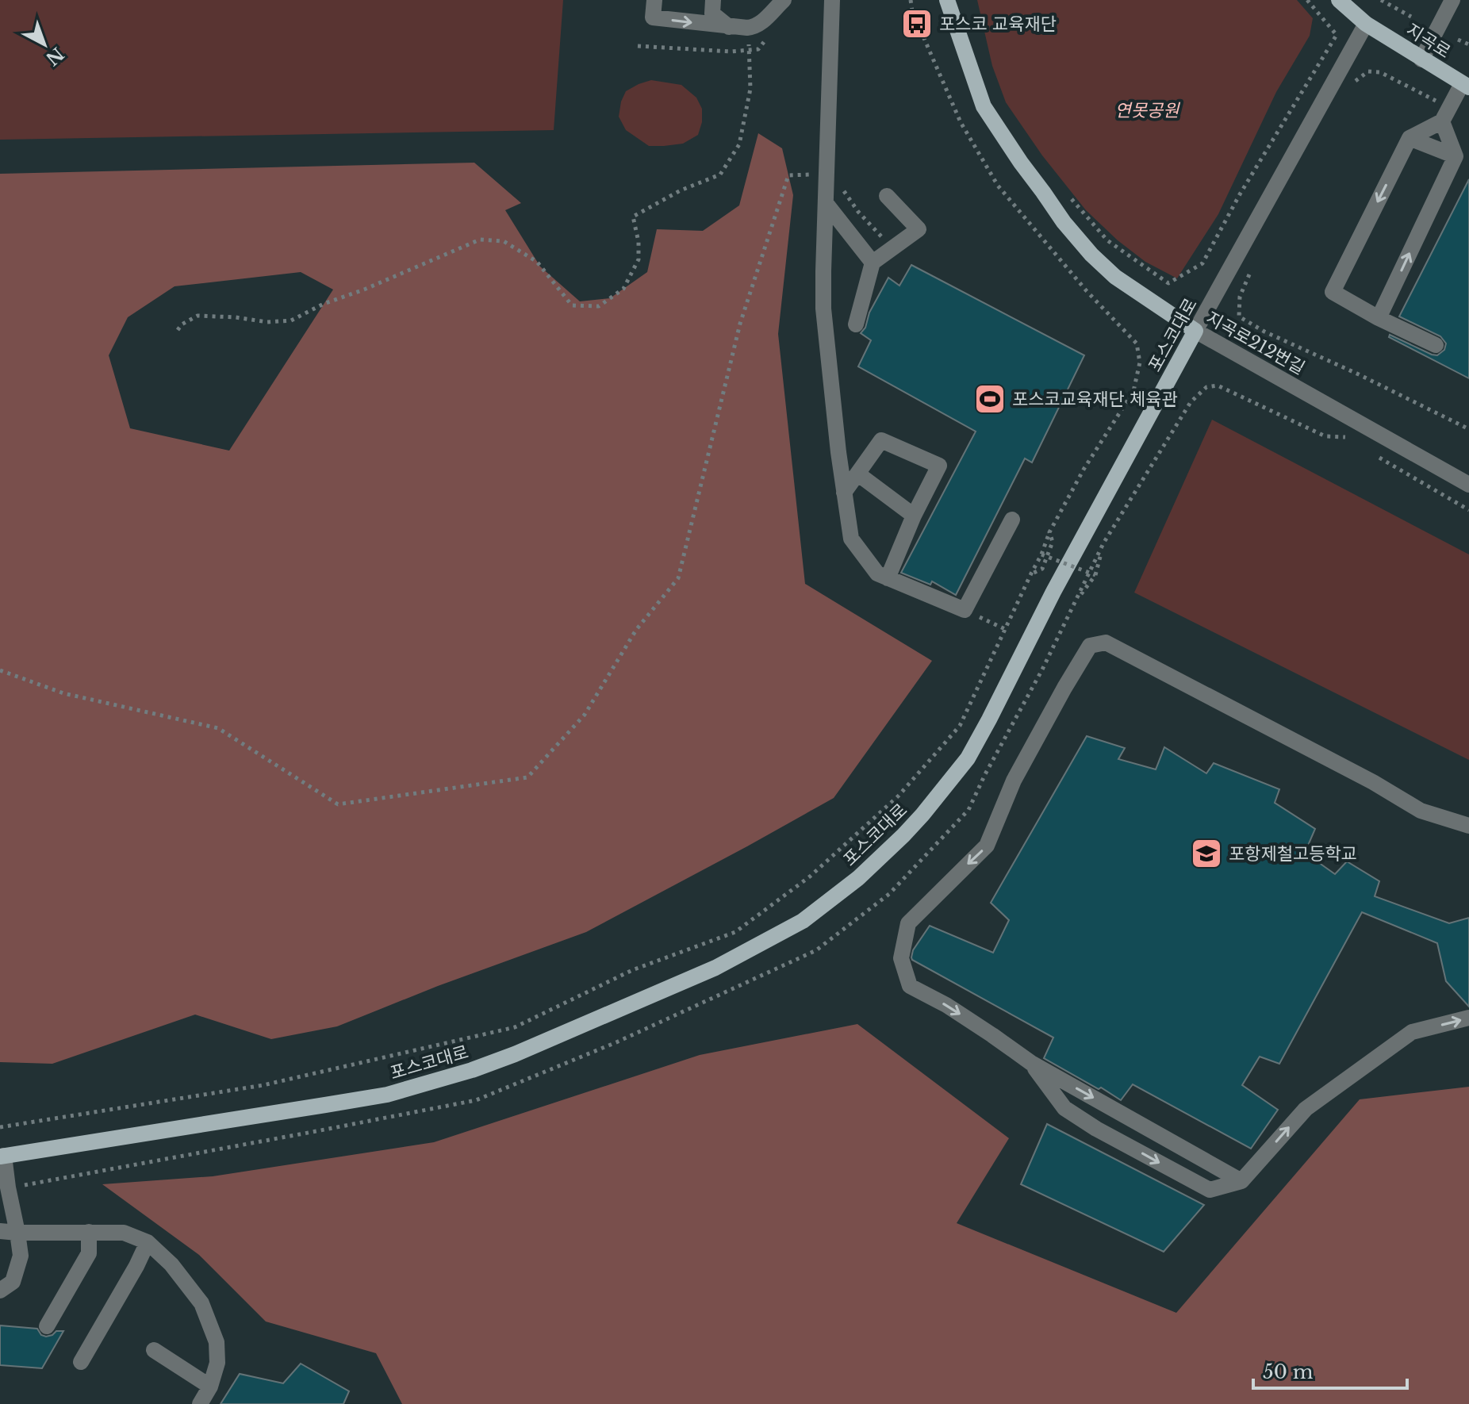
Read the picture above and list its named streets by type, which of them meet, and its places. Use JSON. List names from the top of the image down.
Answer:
{
  "streets": {
    "main road": ["지곡로", "포스코대로", "지곡로212번길"]
  },
  "crossings": [
    ["지곡로", "포스코대로"],
    ["포스코대로", "지곡로212번길"]
  ],
  "parks": ["연못공원"],
  "places": {
    "bus stop": ["포스코 교육재단"],
    "sports": ["포스코교육재단 체육관"],
    "school or university": ["포항제철고등학교"]
  },
  "scale_bar": "50 m",
  "north": "bottom right"
}
